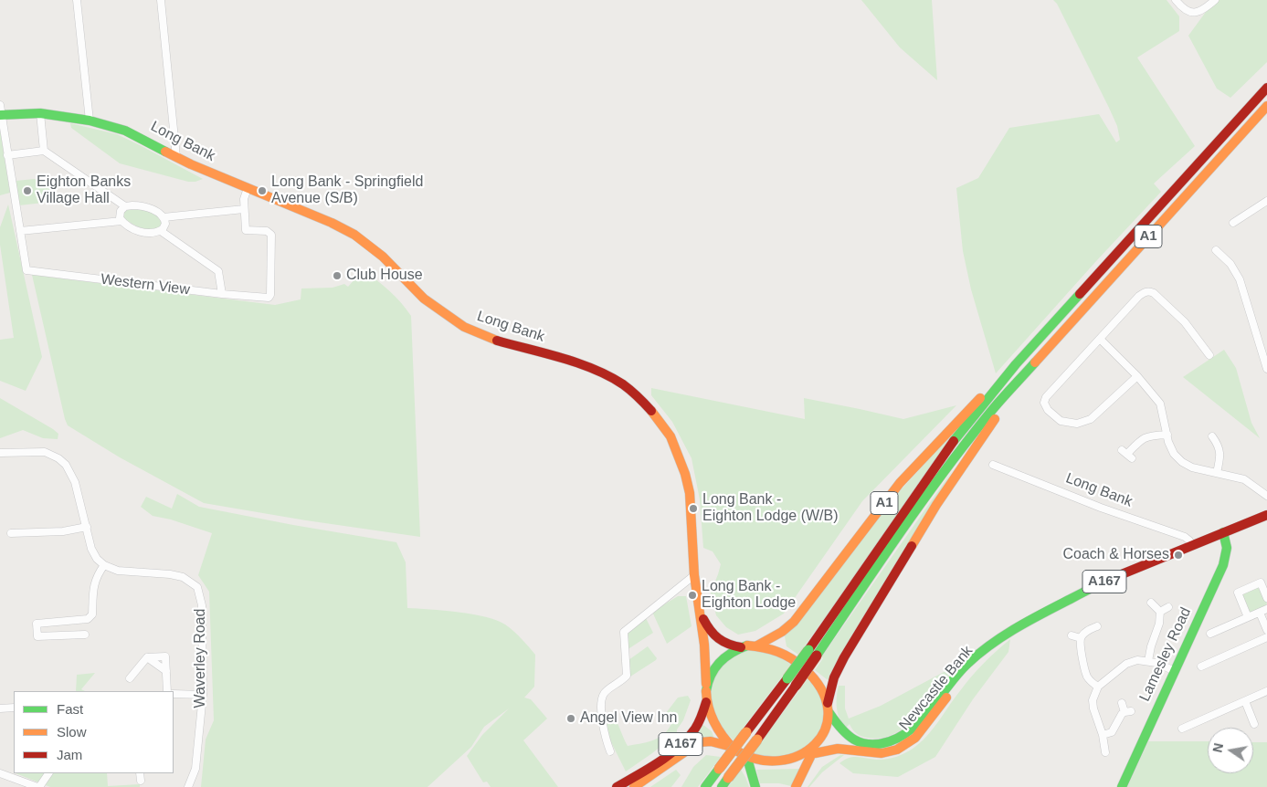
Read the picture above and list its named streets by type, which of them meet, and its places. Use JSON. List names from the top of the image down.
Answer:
{
  "streets": {
    "main road": [
      "Long Bank",
      "A1",
      "A167",
      "Lamesley Road",
      "Newcastle Bank"
    ],
    "street": ["Western View", "Waverley Road"]
  },
  "crossings": [
    ["Long Bank", "A1"],
    ["Long Bank", "A167"],
    ["Long Bank", "Newcastle Bank"],
    ["A1", "A167"],
    ["A1", "Newcastle Bank"],
    ["A167", "Newcastle Bank"],
    ["Lamesley Road", "Newcastle Bank"]
  ],
  "places": [
    "Eighton Banks Village Hall",
    "Long Bank - Springfield Avenue (S/B)",
    "Club House",
    "Long Bank - Eighton Lodge (W/B)",
    "Coach & Horses",
    "Long Bank - Eighton Lodge",
    "Angel View Inn"
  ],
  "legend": ["Fast", "Slow", "Jam"],
  "north": "left"
}
